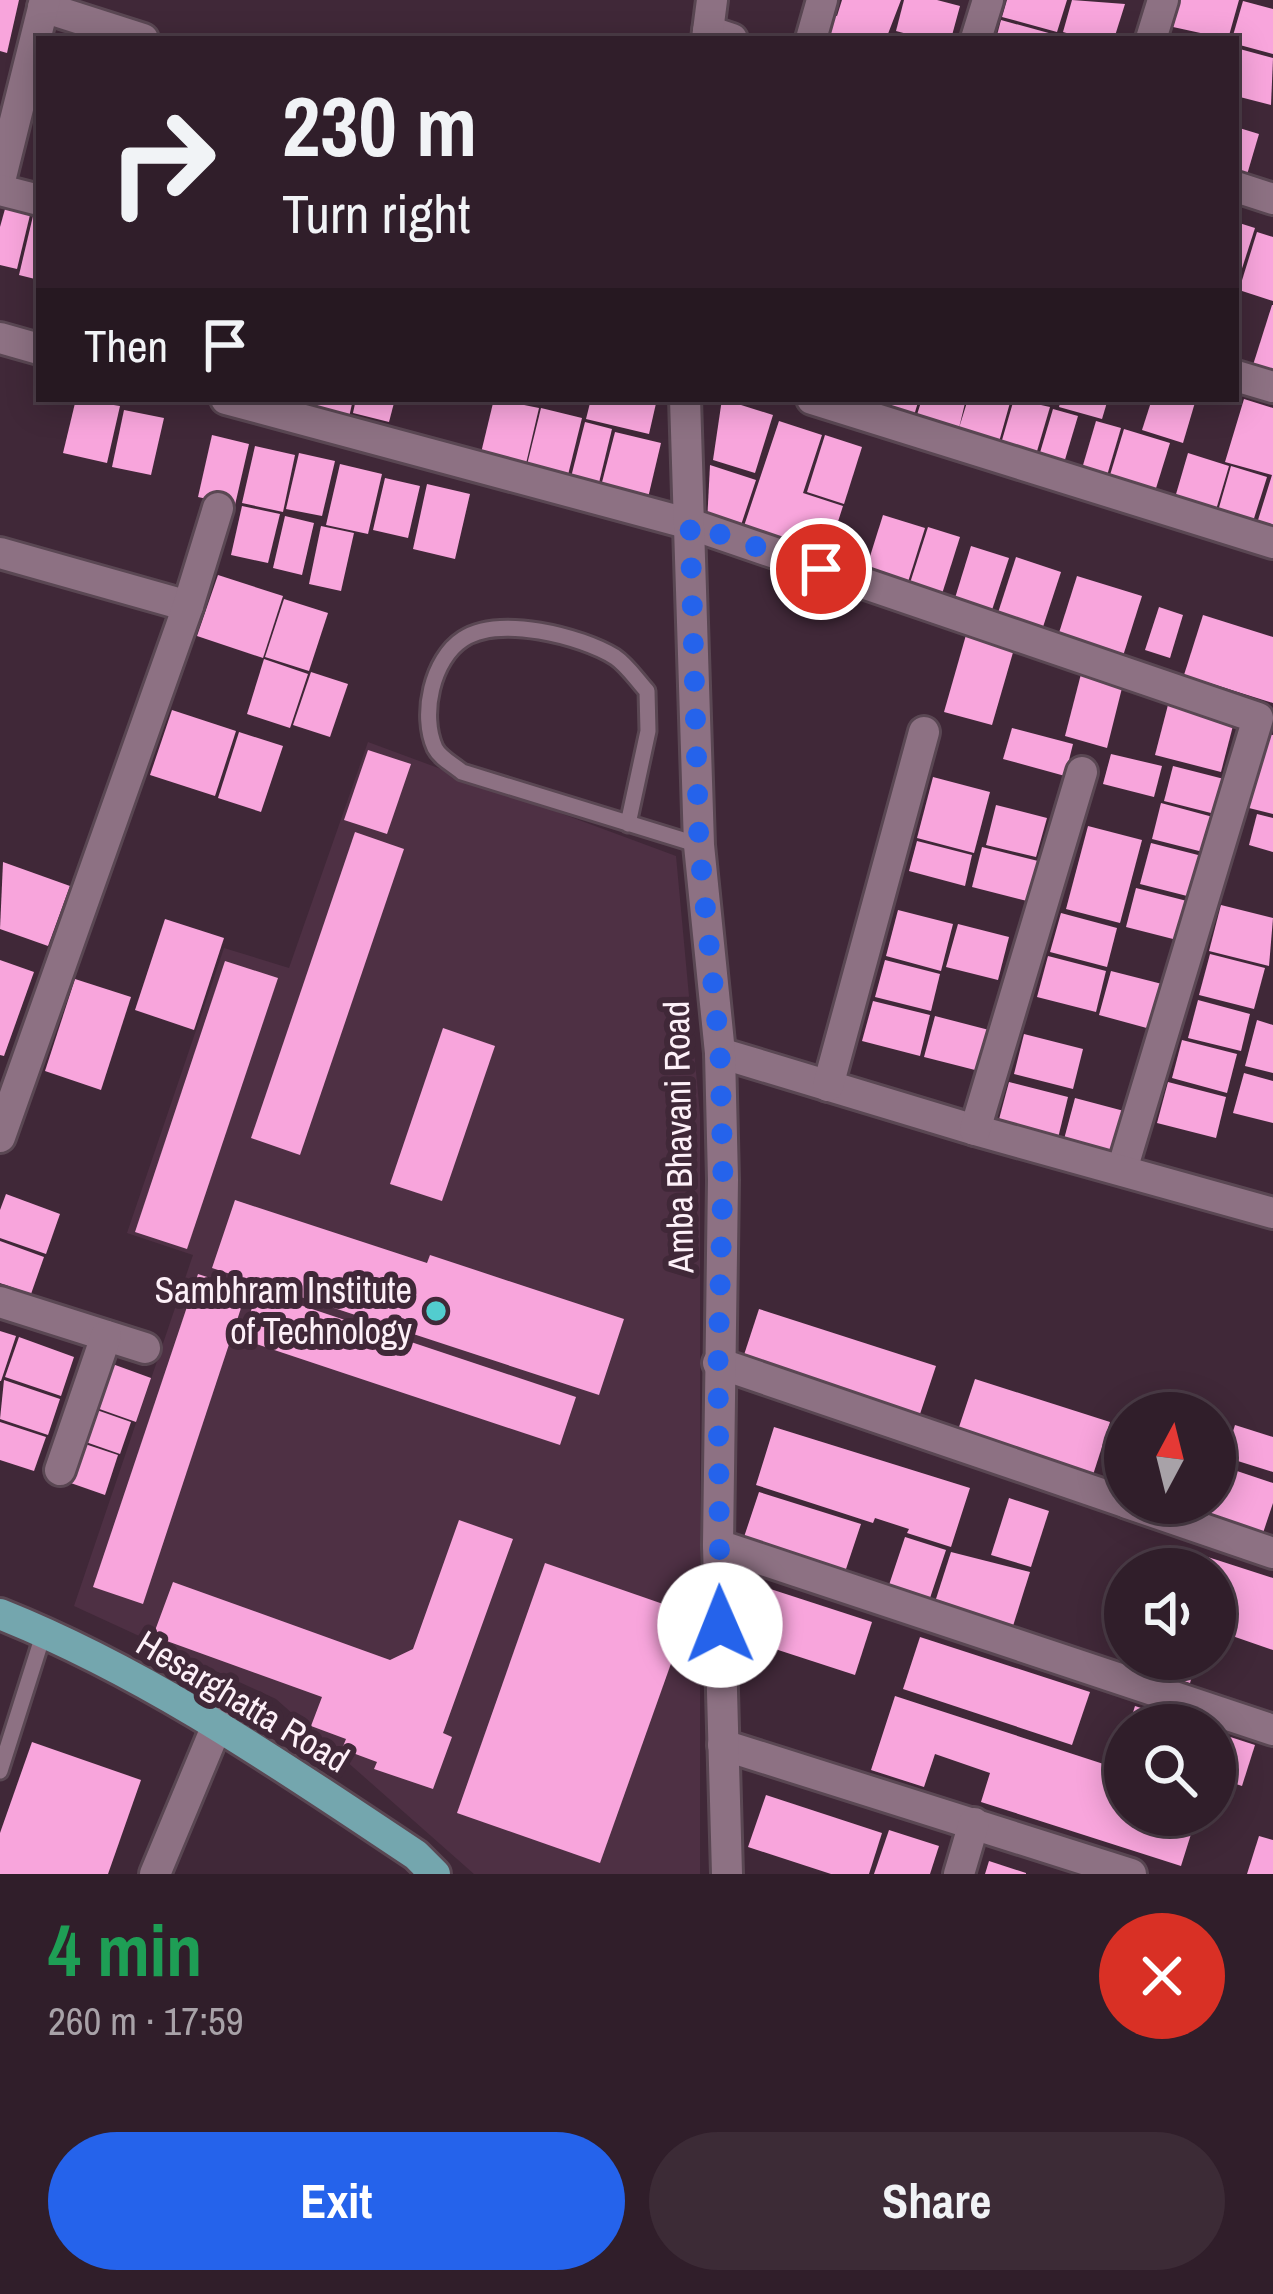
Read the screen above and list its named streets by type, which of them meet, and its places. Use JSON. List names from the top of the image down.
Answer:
{
  "streets": {
    "main road": ["Hesarghatta Road"],
    "street": ["Amba Bhavani Road"]
  },
  "places": ["Sambhram Institute of Technology"],
  "north": "top",
  "page": {
    "turn": ["230 m", "Turn right"],
    "then": "Then",
    "heading": ["4 min", "260 m · 17:59"],
    "buttons": ["Exit", "Share"]
  }
}
